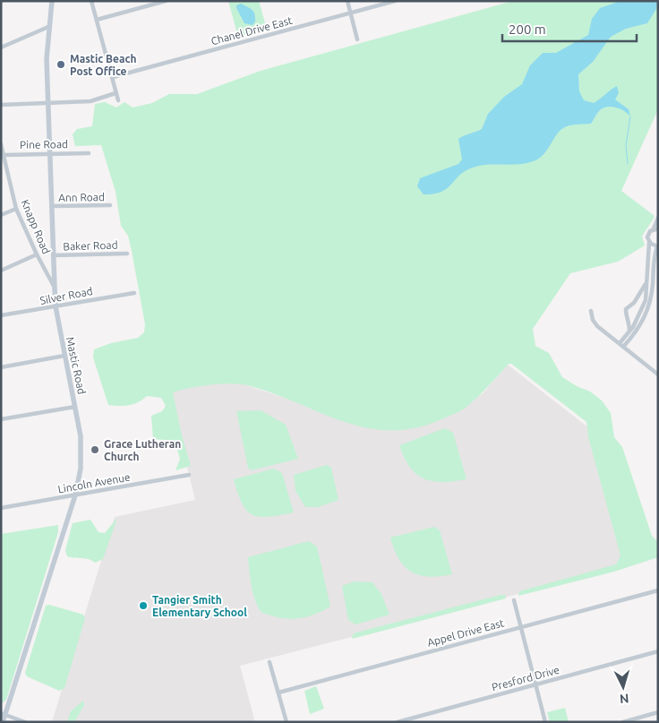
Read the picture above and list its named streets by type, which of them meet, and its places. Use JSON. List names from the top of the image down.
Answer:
{
  "streets": {
    "main road": ["Mastic Road"],
    "street": [
      "Chanel Drive East",
      "Pine Road",
      "Ann Road",
      "Knapp Road",
      "Baker Road",
      "Silver Road",
      "Lincoln Avenue",
      "Appel Drive East",
      "Presford Drive"
    ]
  },
  "crossings": [
    ["Pine Road", "Knapp Road"],
    ["Pine Road", "Mastic Road"],
    ["Ann Road", "Mastic Road"],
    ["Knapp Road", "Mastic Road"],
    ["Baker Road", "Mastic Road"],
    ["Silver Road", "Mastic Road"],
    ["Mastic Road", "Lincoln Avenue"]
  ],
  "places": ["Mastic Beach Post Office", "Grace Lutheran Church", "Tangier Smith Elementary School"],
  "scale_bar": "200 m",
  "north": "bottom"
}
